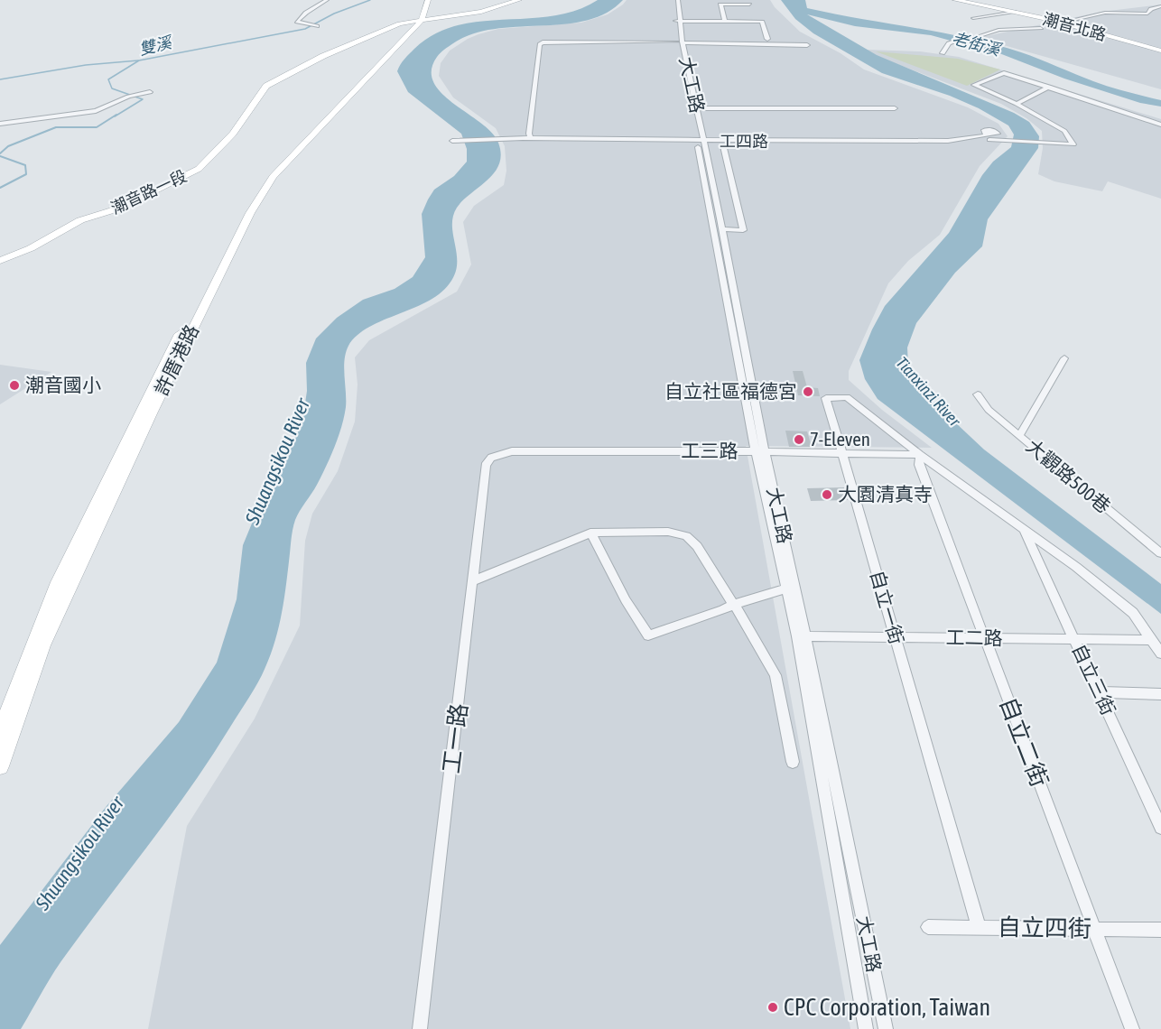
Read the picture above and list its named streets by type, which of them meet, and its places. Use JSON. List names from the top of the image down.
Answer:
{
  "streets": {
    "street": [
      "潮音北路",
      "大工路",
      "工四路",
      "潮音路一段",
      "許厝港路",
      "工三路",
      "大觀路500巷",
      "自立一街",
      "工二路",
      "自立三街",
      "工一路",
      "自立二街",
      "自立四街"
    ]
  },
  "crossings": [
    ["大工路", "工四路"],
    ["大工路", "工三路"],
    ["大工路", "工二路"],
    ["潮音路一段", "許厝港路"],
    ["工三路", "自立一街"],
    ["工三路", "工一路"],
    ["工三路", "自立二街"],
    ["自立一街", "工二路"],
    ["自立一街", "自立二街"],
    ["自立一街", "自立四街"],
    ["工二路", "自立三街"],
    ["工二路", "自立二街"],
    ["自立二街", "自立四街"]
  ],
  "water": [
    "老街溪",
    "雙溪",
    "Tianxinzi River",
    "Shuangsikou River"
  ],
  "places": [
    "潮音國小",
    "自立社區福德宮",
    "7-Eleven",
    "大園清真寺",
    "CPC Corporation, Taiwan"
  ]
}
